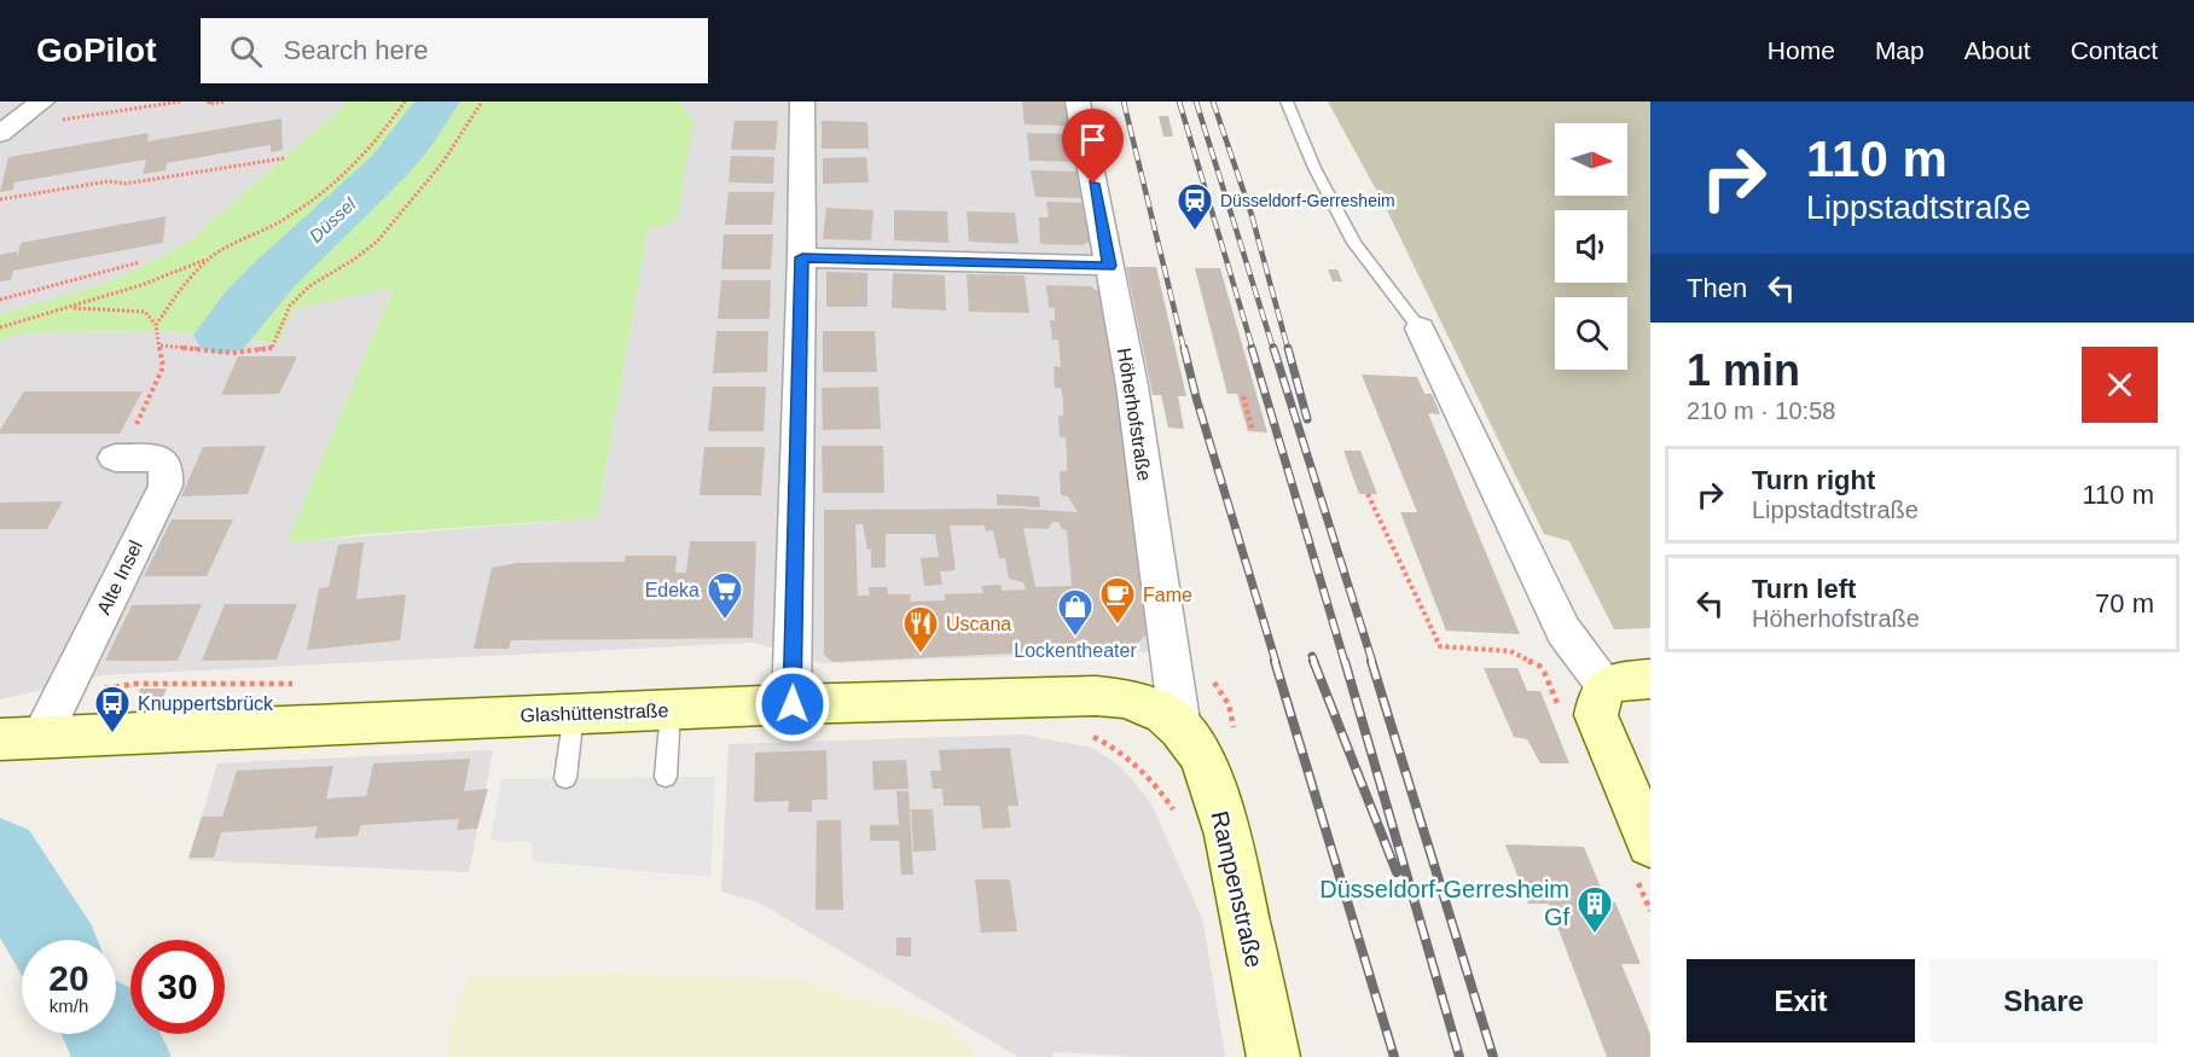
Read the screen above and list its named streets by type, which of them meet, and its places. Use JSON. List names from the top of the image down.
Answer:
{
  "streets": {
    "main road": ["Glashüttenstraße", "Rampenstraße"],
    "street": ["Höherhofstraße", "Alte Insel"]
  },
  "crossings": [
    ["Höherhofstraße", "Glashüttenstraße"],
    ["Höherhofstraße", "Rampenstraße"],
    ["Alte Insel", "Glashüttenstraße"],
    ["Glashüttenstraße", "Rampenstraße"]
  ],
  "water": ["Düssel"],
  "places": {
    "station": ["Düsseldorf-Gerresheim"],
    "supermarket": ["Edeka"],
    "cafe": ["Fame"],
    "shop": ["Lockentheater"],
    "restaurant": ["Uscana"],
    "bus stop": ["Knuppertsbrück"],
    "building": ["Düsseldorf-Gerresheim Gf"]
  },
  "north": "right",
  "page": {
    "header": "GoPilot",
    "search": "Search here",
    "nav": [
      "Home",
      "Map",
      "About",
      "Contact"
    ],
    "turn": ["110 m", "Lippstadtstraße"],
    "then": "Then",
    "heading": ["1 min", "210 m · 10:58"],
    "list": [
      {
        "name": "Turn right",
        "note": "Lippstadtstraße",
        "value": "110 m"
      },
      {
        "name": "Turn left",
        "note": "Höherhofstraße",
        "value": "70 m"
      }
    ],
    "speed": "20 km/h",
    "limit": "30",
    "buttons": ["Exit", "Share"]
  }
}
